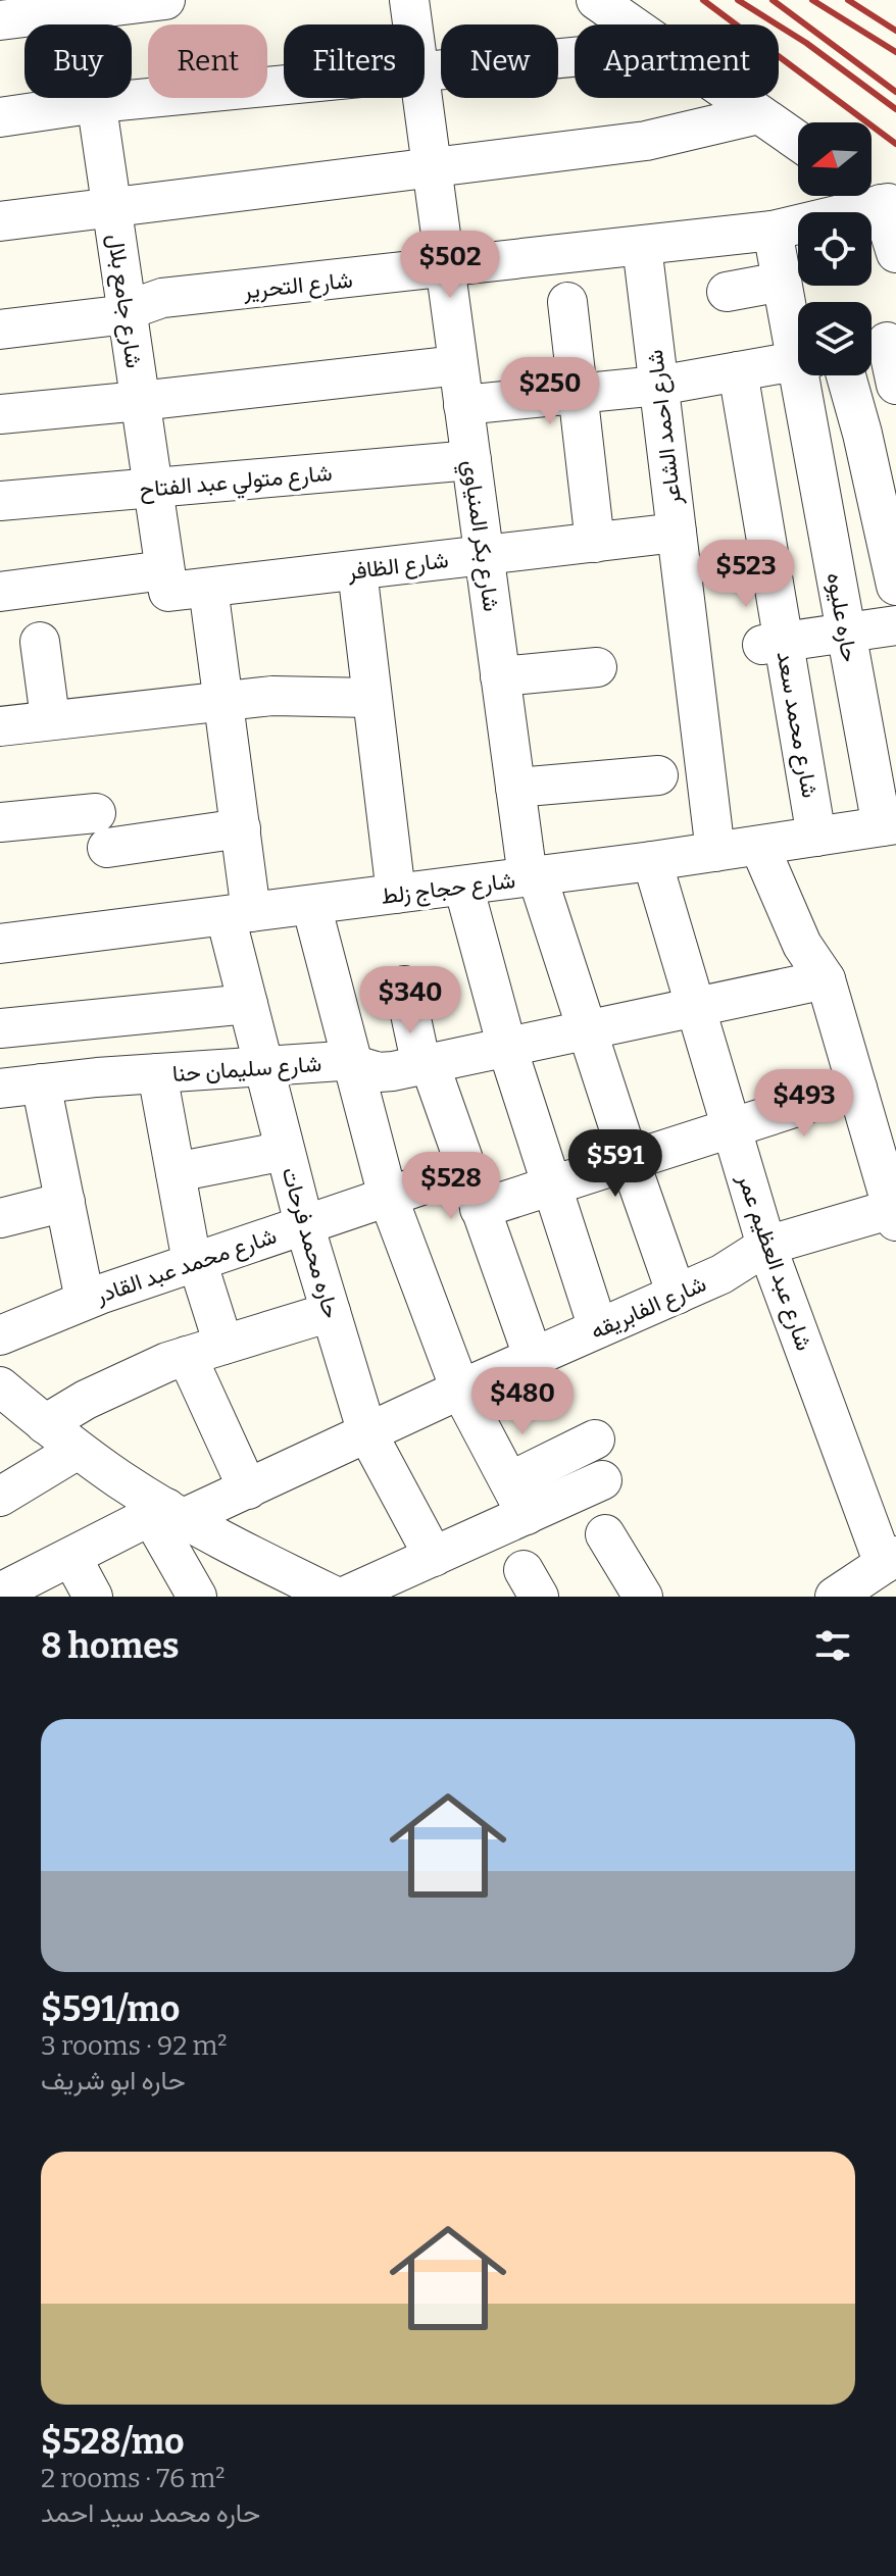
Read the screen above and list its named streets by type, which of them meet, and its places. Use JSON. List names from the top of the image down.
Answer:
{
  "streets": {
    "street": [
      "شارع التحرير",
      "شارع جامع بلال",
      "شارع احمد الشاعر",
      "شارع متولي عبد الفتاح",
      "شارع بكر المنياوي",
      "شارع الظافر",
      "حاره عليوه",
      "شارع محمد سعد",
      "شارع حجاج زلط",
      "شارع سليمان حنا",
      "حاره محمد فرحات",
      "شارع عبد العظيم عمر",
      "شارع محمد عبد القادر",
      "شارع الفابريقه"
    ]
  },
  "crossings": [
    ["شارع التحرير", "شارع جامع بلال"],
    ["شارع التحرير", "شارع احمد الشاعر"],
    ["شارع التحرير", "شارع بكر المنياوي"],
    ["شارع التحرير", "حاره عليوه"],
    ["شارع جامع بلال", "شارع متولي عبد الفتاح"],
    ["شارع جامع بلال", "شارع الظافر"],
    ["شارع احمد الشاعر", "شارع الظافر"],
    ["شارع احمد الشاعر", "شارع حجاج زلط"],
    ["شارع متولي عبد الفتاح", "شارع بكر المنياوي"],
    ["شارع بكر المنياوي", "شارع الظافر"],
    ["شارع بكر المنياوي", "شارع حجاج زلط"],
    ["شارع بكر المنياوي", "شارع سليمان حنا"],
    ["شارع بكر المنياوي", "شارع الفابريقه"],
    ["حاره عليوه", "شارع حجاج زلط"],
    ["شارع محمد سعد", "شارع حجاج زلط"],
    ["شارع حجاج زلط", "حاره محمد فرحات"],
    ["شارع حجاج زلط", "شارع عبد العظيم عمر"],
    ["شارع سليمان حنا", "حاره محمد فرحات"],
    ["شارع سليمان حنا", "شارع عبد العظيم عمر"],
    ["حاره محمد فرحات", "شارع محمد عبد القادر"],
    ["حاره محمد فرحات", "شارع الفابريقه"],
    ["شارع عبد العظيم عمر", "شارع الفابريقه"]
  ],
  "north": "left",
  "page": {
    "chip": [
      "Buy",
      "Rent",
      "Filters",
      "New",
      "Apartment"
    ],
    "price": [
      "$502",
      "$250",
      "$523",
      "$340",
      "$493",
      "$591",
      "$528",
      "$480"
    ],
    "heading": "8 homes",
    "list": [
      {
        "name": "$591/mo",
        "note": "3 rooms · 92 m² · حاره ابو شريف"
      },
      {
        "name": "$528/mo",
        "note": "2 rooms · 76 m² · حاره محمد سيد احمد"
      }
    ]
  }
}
